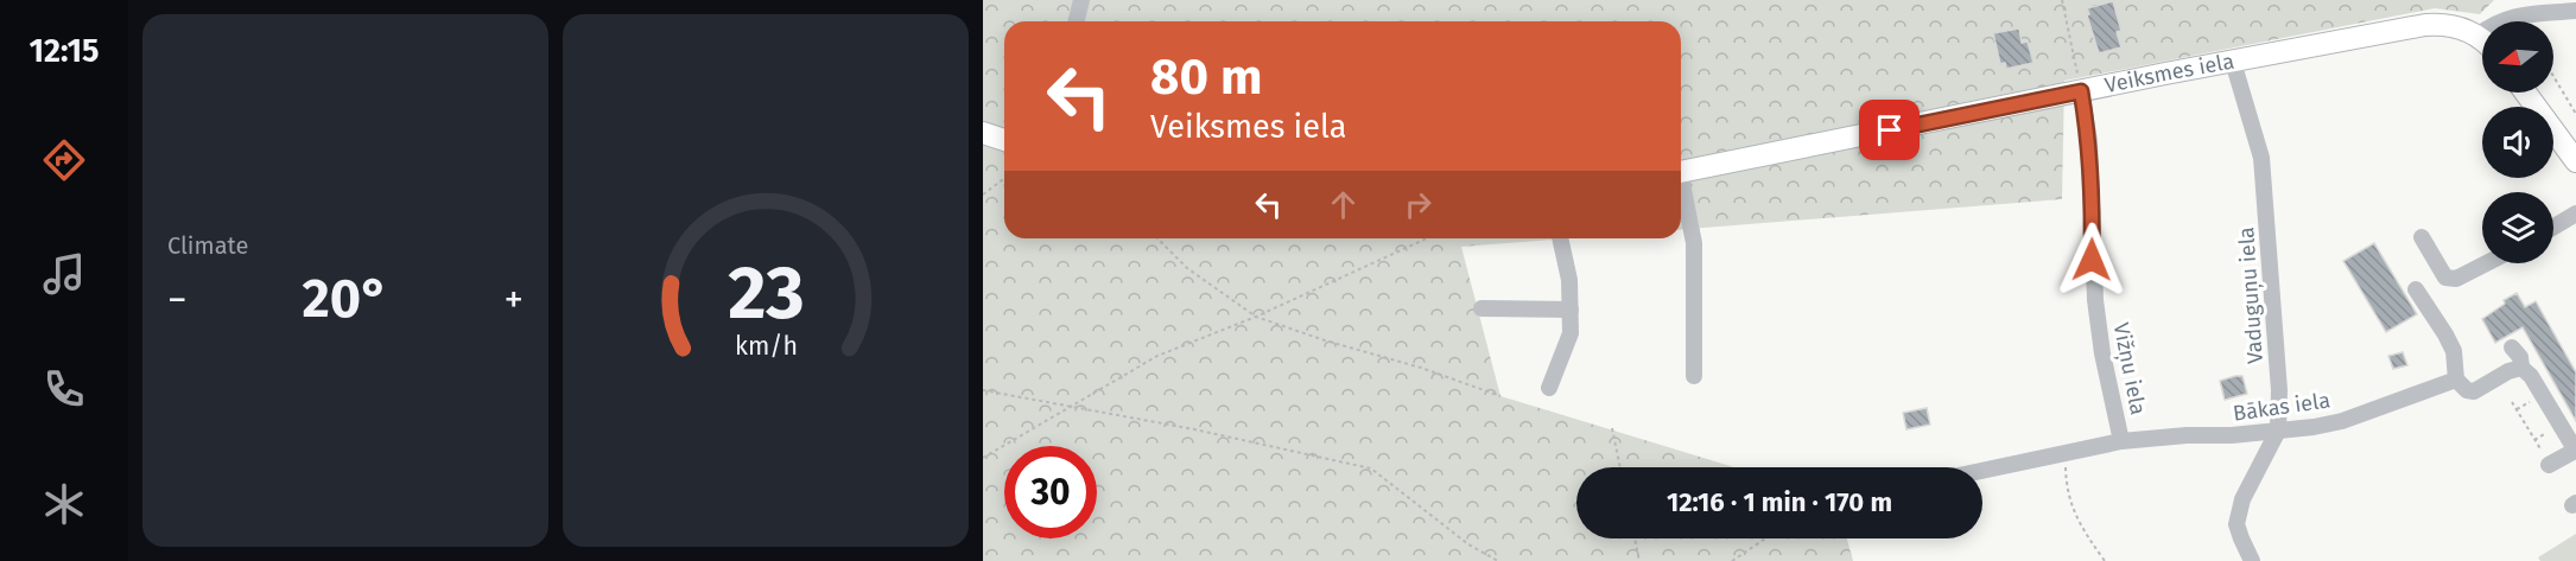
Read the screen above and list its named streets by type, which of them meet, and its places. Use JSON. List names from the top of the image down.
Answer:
{
  "streets": {
    "main road": ["Veiksmes iela"],
    "street": ["Vaduguņu iela", "Vižņu iela", "Bākas iela"]
  },
  "crossings": [
    ["Veiksmes iela", "Vaduguņu iela"],
    ["Veiksmes iela", "Vižņu iela"],
    ["Vaduguņu iela", "Bākas iela"],
    ["Vižņu iela", "Bākas iela"]
  ],
  "north": "left",
  "page": {
    "tabs": "12:15",
    "tile": "Climate",
    "turn": ["80 m", "Veiksmes iela"],
    "heat": ["−", "20°", "+"],
    "limit": "30",
    "trip": "12:16 · 1 min · 170 m",
    "gauge": ["23", "km/h"]
  }
}
